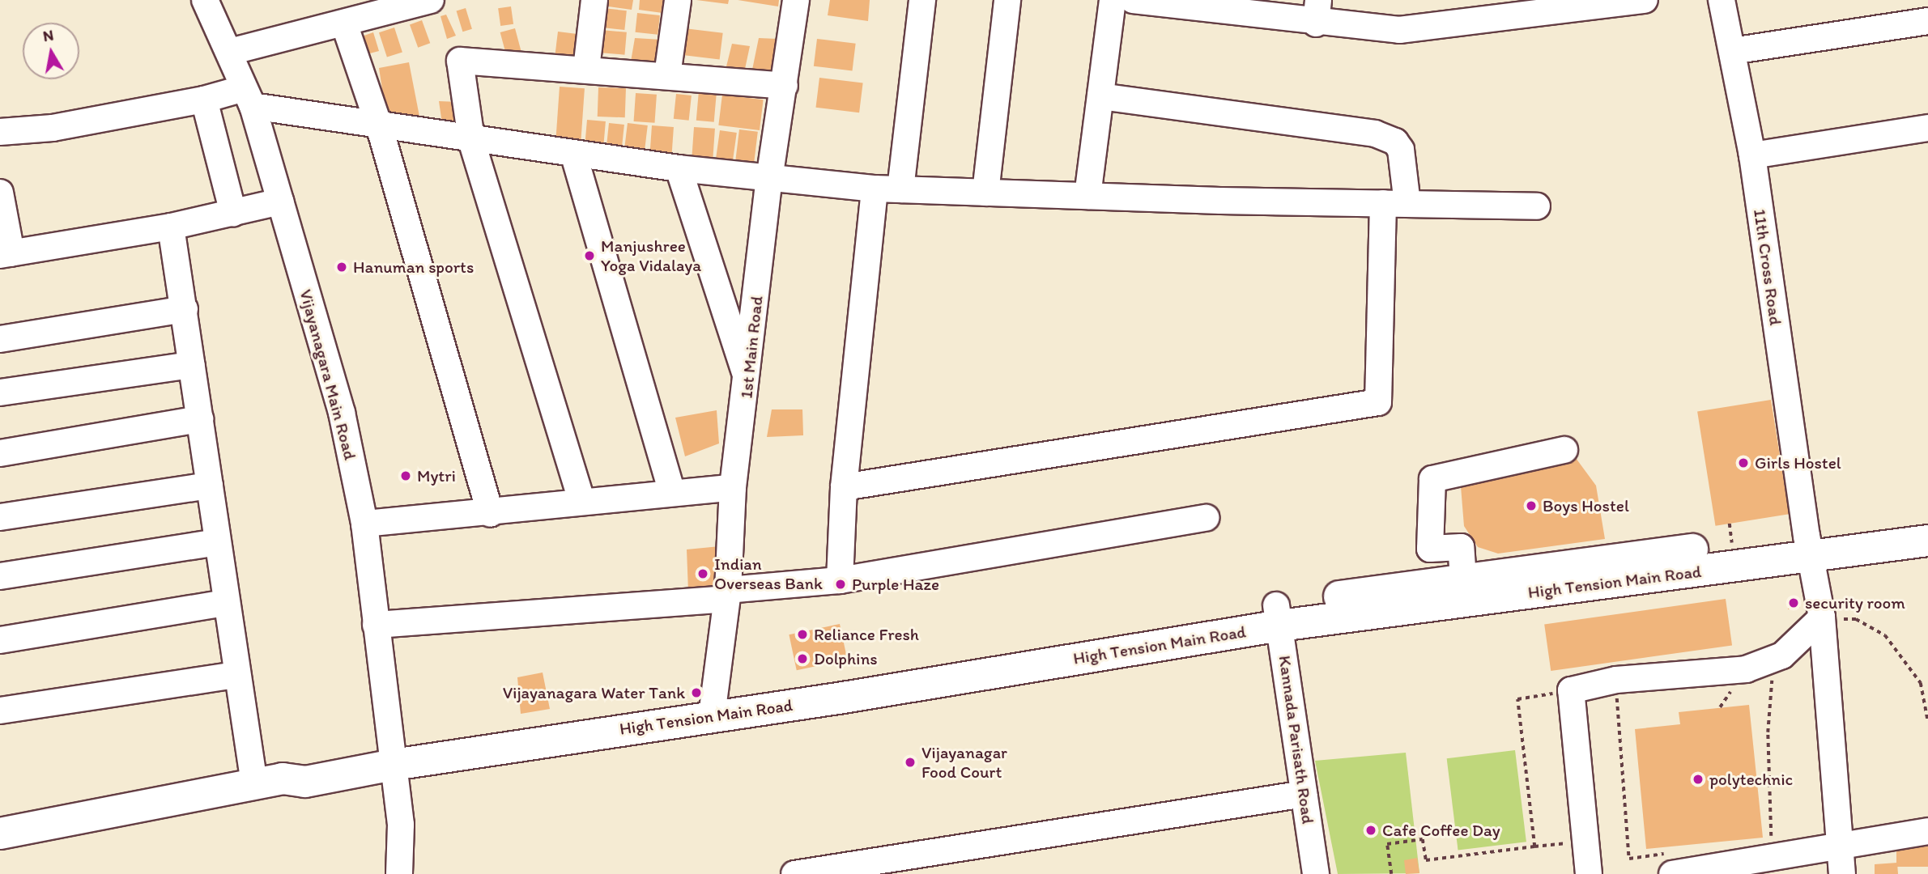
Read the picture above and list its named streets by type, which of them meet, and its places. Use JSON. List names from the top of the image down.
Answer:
{
  "streets": {
    "main road": ["High Tension Main Road"],
    "street": [
      "11th Cross Road",
      "1st Main Road",
      "Vijayanagara Main Road",
      "Kannada Parisath Road"
    ]
  },
  "crossings": [
    ["11th Cross Road", "High Tension Main Road"],
    ["1st Main Road", "High Tension Main Road"],
    ["Vijayanagara Main Road", "High Tension Main Road"],
    ["High Tension Main Road", "Kannada Parisath Road"]
  ],
  "places": [
    "Manjushree Yoga Vidalaya",
    "Hanuman sports",
    "Girls Hostel",
    "Mytri",
    "Boys Hostel",
    "Indian Overseas Bank",
    "Purple Haze",
    "security room",
    "Reliance Fresh",
    "Dolphins",
    "Vijayanagara Water Tank",
    "Vijayanagar Food Court",
    "polytechnic",
    "Cafe Coffee Day"
  ],
  "north": "top"
}
